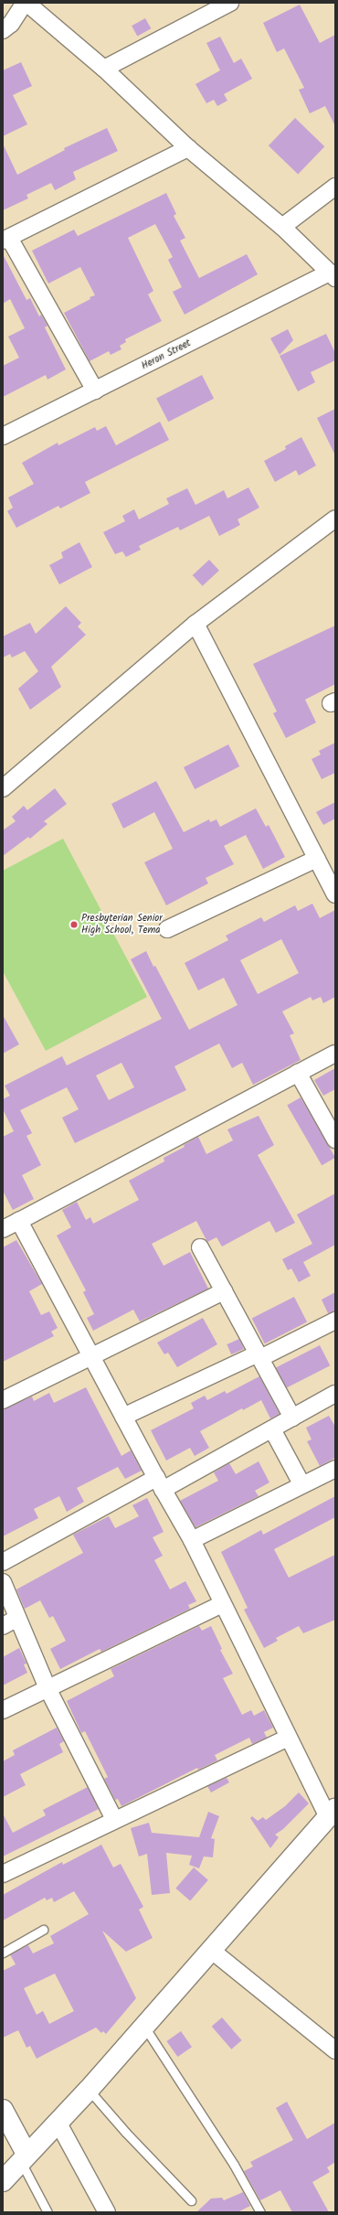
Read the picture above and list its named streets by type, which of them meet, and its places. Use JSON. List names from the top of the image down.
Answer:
{
  "streets": {
    "street": ["Heron Street"]
  },
  "places": ["Presbyterian Senior High School, Tema"]
}
